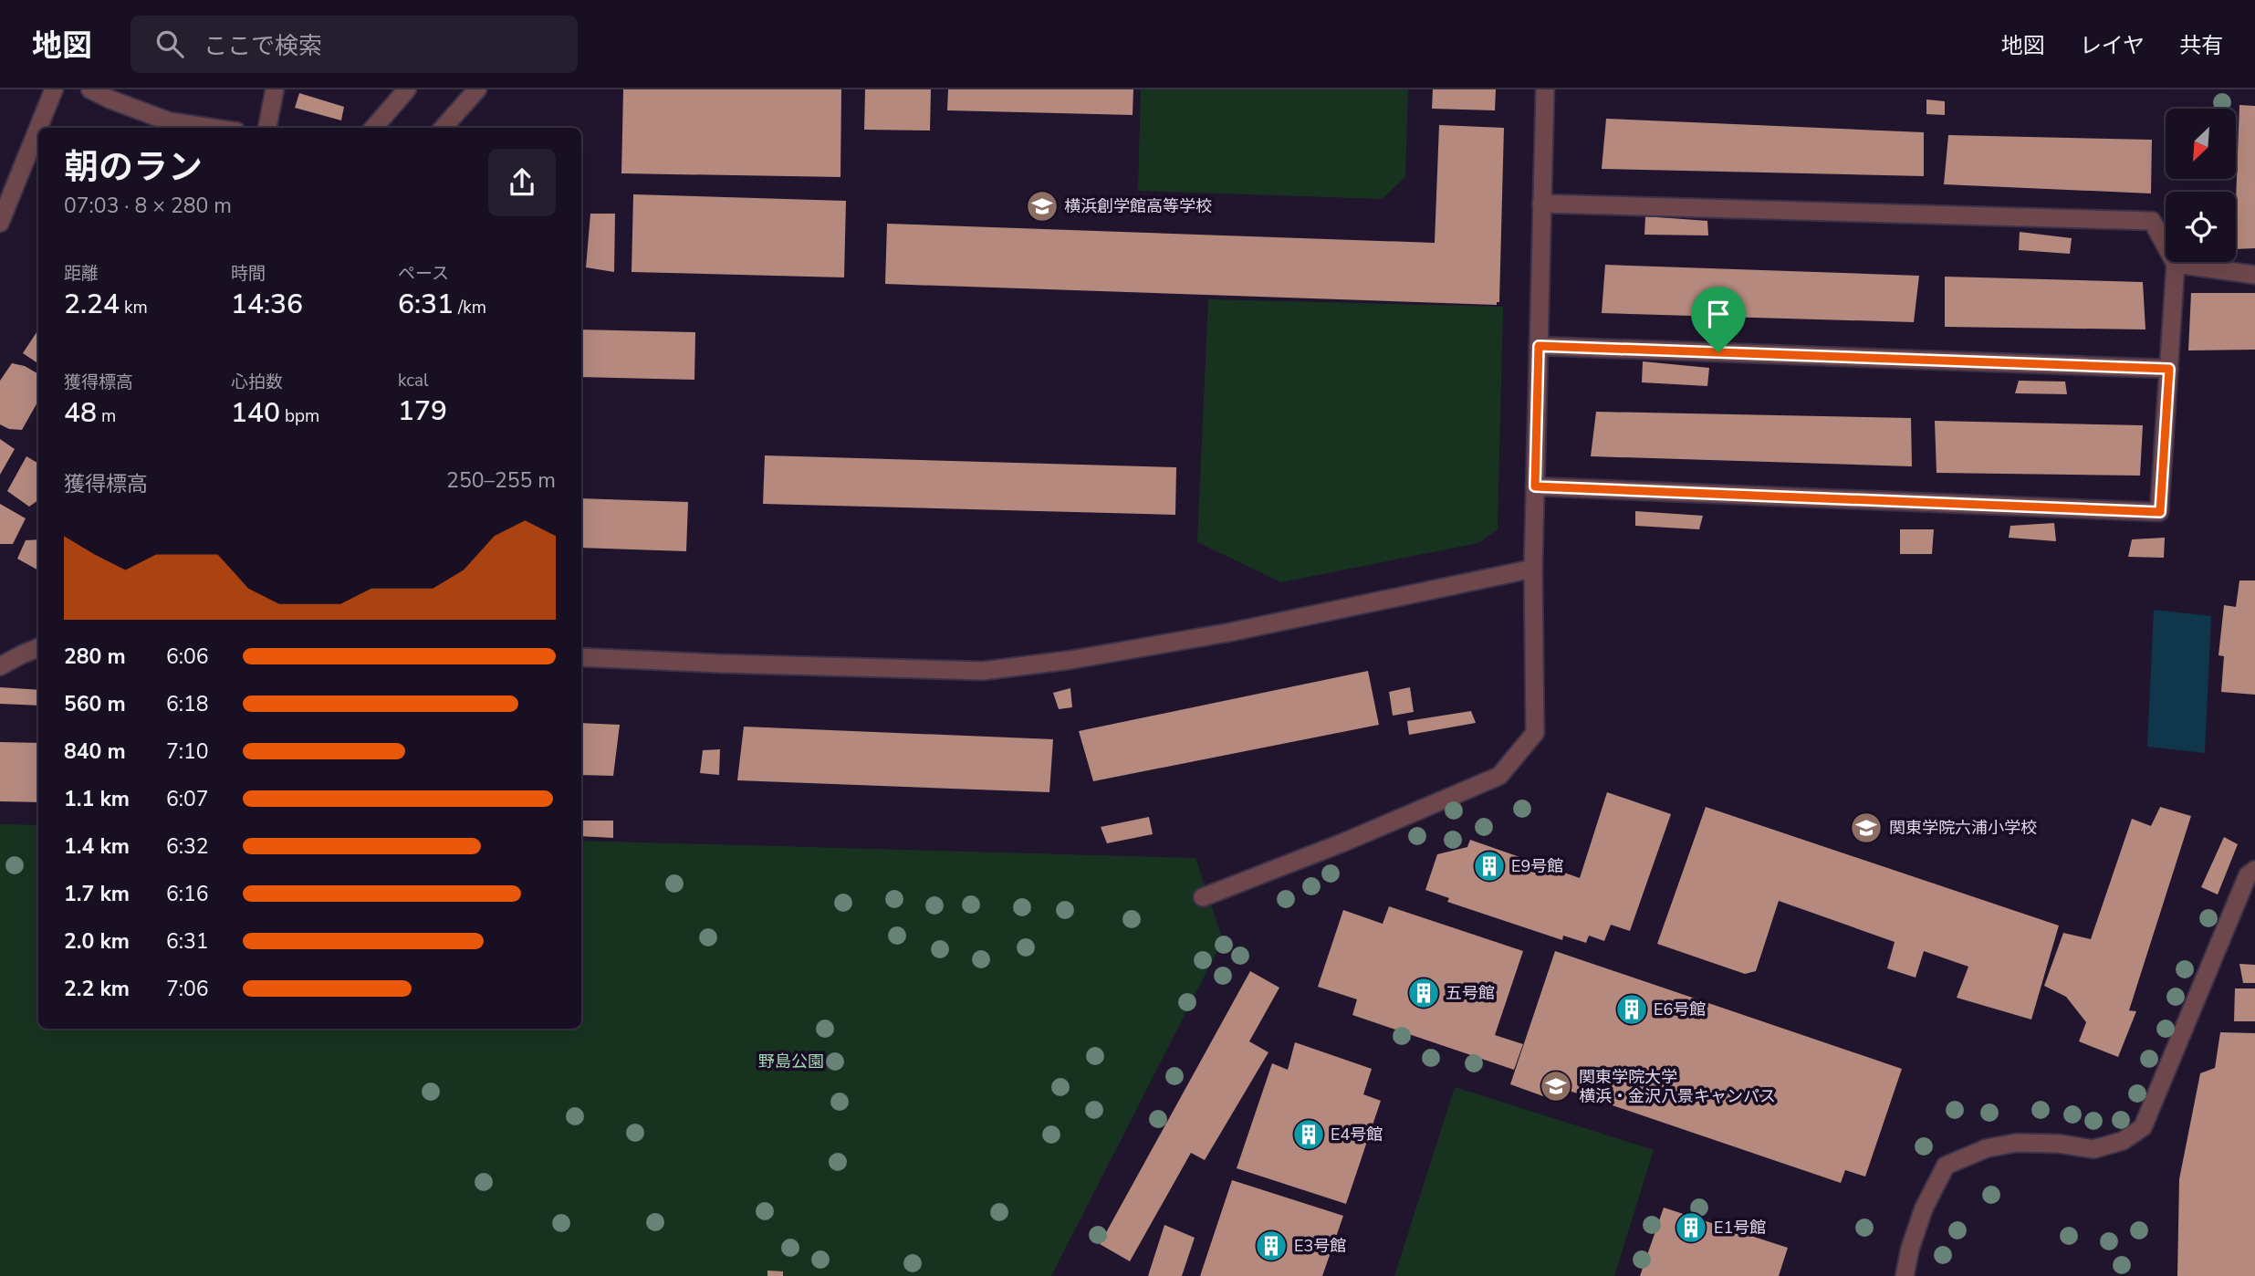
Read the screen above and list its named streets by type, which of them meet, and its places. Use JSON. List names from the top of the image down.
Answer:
{
  "parks": ["野島公園"],
  "places": {
    "school or university": ["横浜創学館高等学校", "関東学院六浦小学校", "関東学院大学 横浜・金沢八景キャンパス"],
    "building": [
      "E9号館",
      "五号館",
      "E6号館",
      "E4号館",
      "E1号館",
      "E3号館"
    ]
  },
  "north": "bottom left",
  "page": {
    "header": "地図",
    "search": "ここで検索",
    "nav": ["地図", "レイヤ", "共有"],
    "heading": ["朝のラン", "07:03 · 8 × 280 m"],
    "stats": [
      ["距離", "2.24 km"],
      ["時間", "14:36"],
      ["ペース", "6:31 /km"],
      ["獲得標高", "48 m"],
      ["心拍数", "140 bpm"],
      ["kcal", "179"]
    ],
    "chart": ["獲得標高", "250–255 m"],
    "list": [
      {
        "name": "280 m",
        "note": "6:06"
      },
      {
        "name": "560 m",
        "note": "6:18"
      },
      {
        "name": "840 m",
        "note": "7:10"
      },
      {
        "name": "1.1 km",
        "note": "6:07"
      },
      {
        "name": "1.4 km",
        "note": "6:32"
      },
      {
        "name": "1.7 km",
        "note": "6:16"
      },
      {
        "name": "2.0 km",
        "note": "6:31"
      },
      {
        "name": "2.2 km",
        "note": "7:06"
      }
    ]
  }
}
